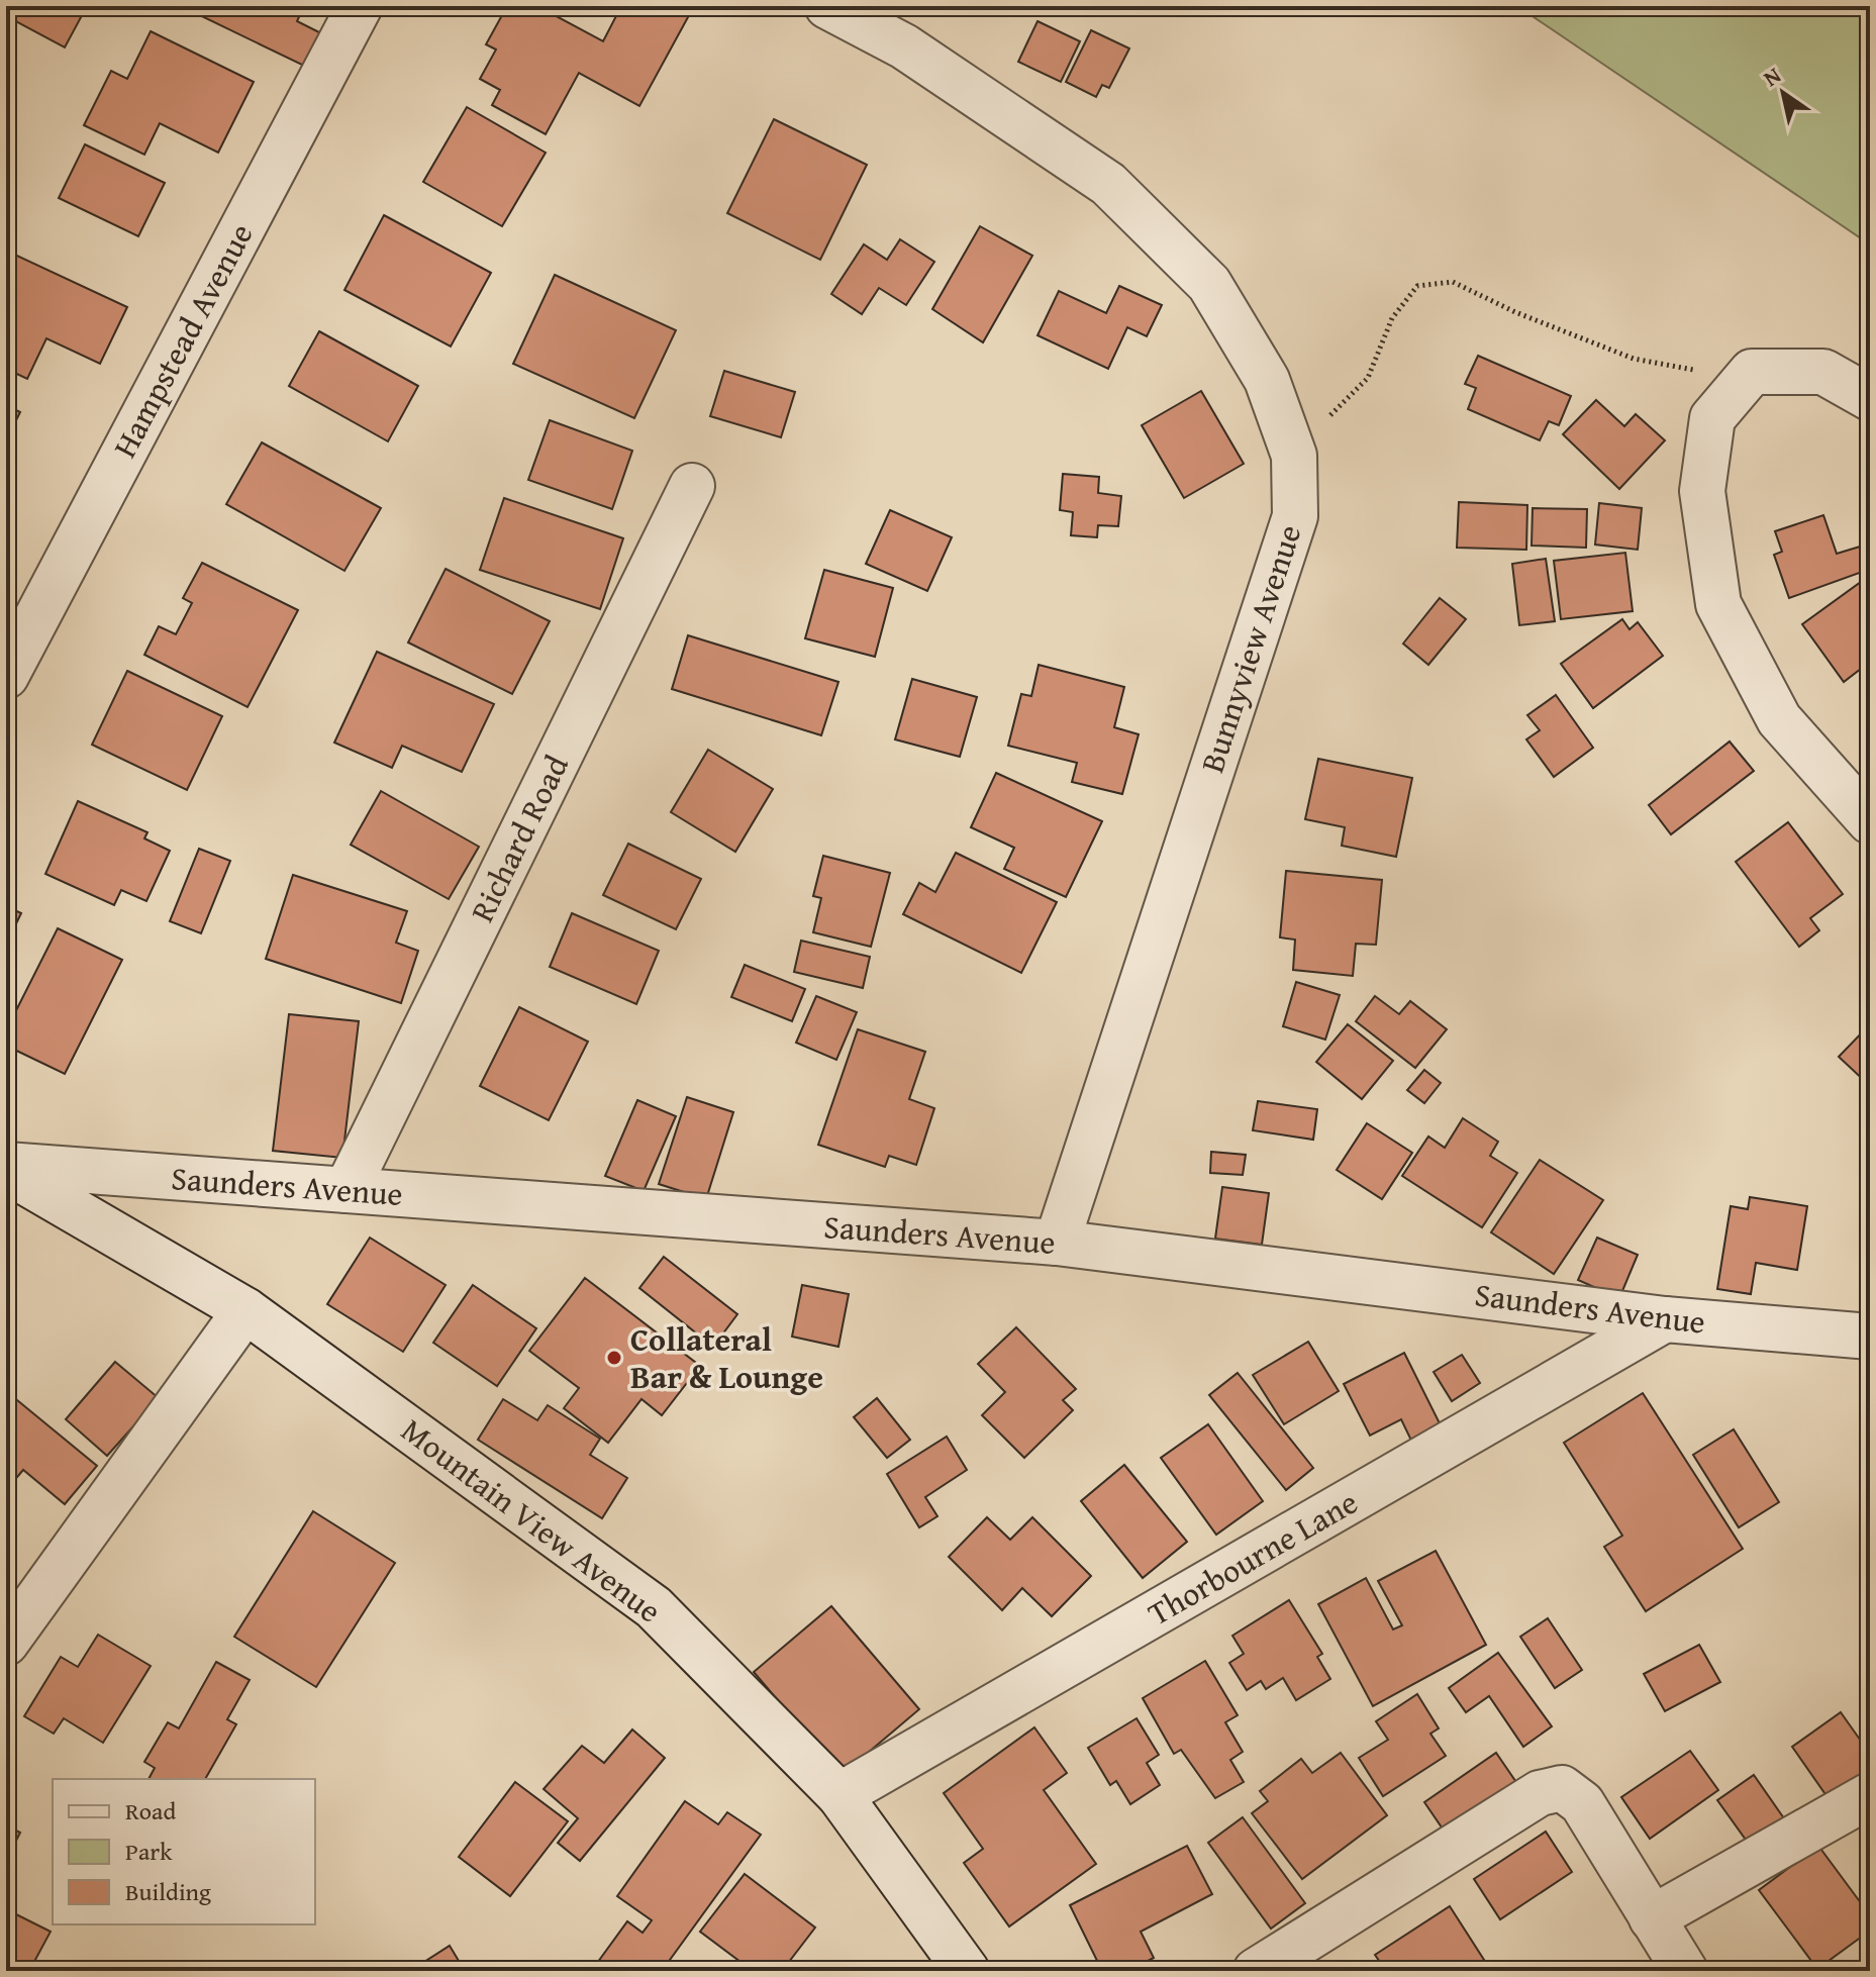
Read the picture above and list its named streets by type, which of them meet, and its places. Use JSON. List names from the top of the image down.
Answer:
{
  "streets": {
    "street": [
      "Hampstead Avenue",
      "Bunnyview Avenue",
      "Richard Road",
      "Saunders Avenue",
      "Mountain View Avenue",
      "Thorbourne Lane"
    ]
  },
  "crossings": [
    ["Bunnyview Avenue", "Saunders Avenue"],
    ["Richard Road", "Saunders Avenue"],
    ["Saunders Avenue", "Mountain View Avenue"],
    ["Saunders Avenue", "Thorbourne Lane"],
    ["Mountain View Avenue", "Thorbourne Lane"]
  ],
  "places": ["Collateral Bar & Lounge"],
  "legend": ["Road", "Park", "Building"],
  "north": "top left"
}
